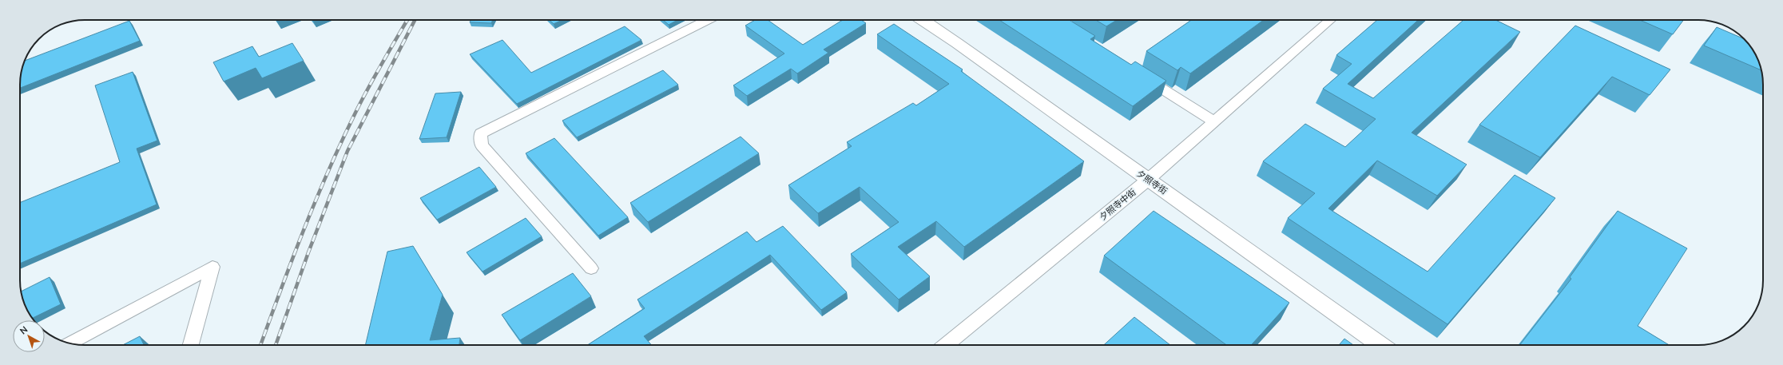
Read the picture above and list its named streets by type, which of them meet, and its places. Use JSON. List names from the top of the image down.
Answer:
{
  "streets": {
    "street": ["夕照寺街", "夕照寺中街"]
  },
  "crossings": [
    ["夕照寺街", "夕照寺中街"]
  ],
  "north": "top left"
}
